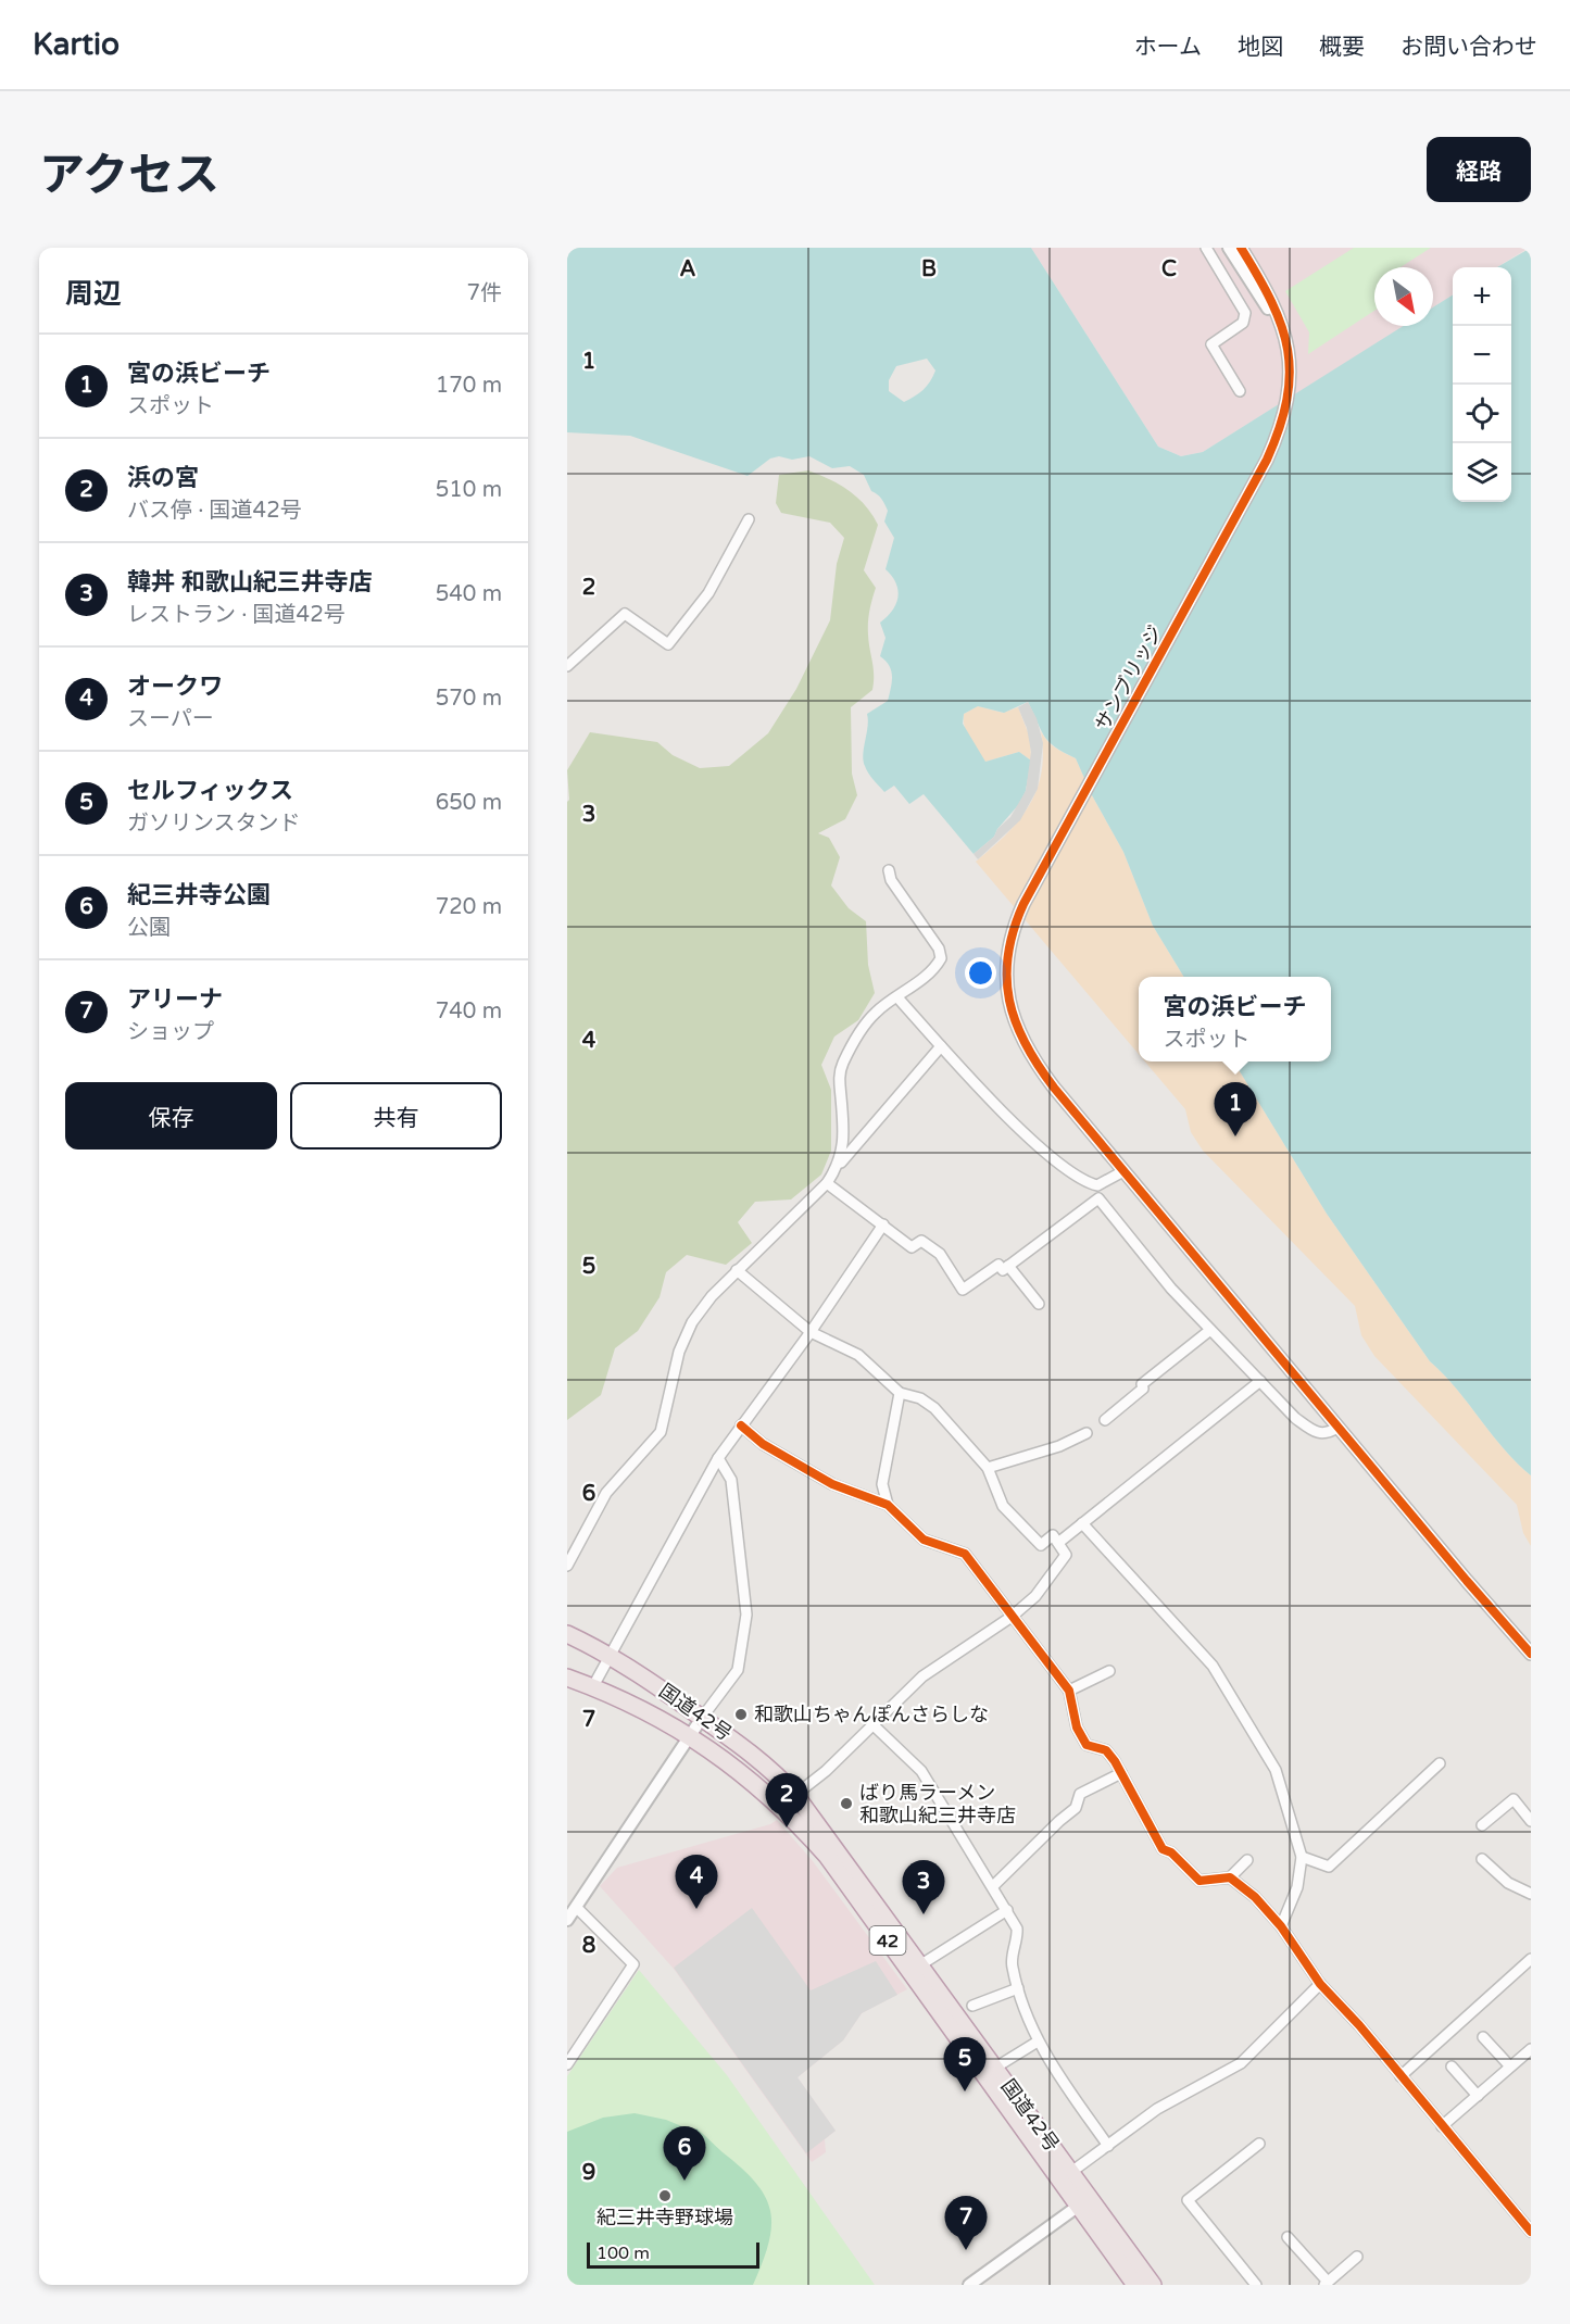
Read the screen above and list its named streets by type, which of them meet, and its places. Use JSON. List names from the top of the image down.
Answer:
{
  "streets": {
    "highway": ["国道42号", "42"],
    "street": ["サンブリッジ"]
  },
  "places": ["和歌山ちゃんぽんさらしな", "ばり馬ラーメン 和歌山紀三井寺店", "紀三井寺野球場"],
  "scale_bar": "100 m",
  "north": "bottom right",
  "page": {
    "header": "Kartio",
    "nav": [
      "ホーム",
      "地図",
      "概要",
      "お問い合わせ"
    ],
    "title": "アクセス",
    "buttons": [
      "経路",
      ["保存", "共有"]
    ],
    "heading": ["周辺", "7件"],
    "map_buttons": ["+", "−"],
    "list": [
      {
        "mark": "1",
        "name": "宮の浜ビーチ",
        "note": "スポット",
        "value": "170 m"
      },
      {
        "mark": "2",
        "name": "浜の宮",
        "note": "バス停 · 国道42号",
        "value": "510 m"
      },
      {
        "mark": "3",
        "name": "韓丼 和歌山紀三井寺店",
        "note": "レストラン · 国道42号",
        "value": "540 m"
      },
      {
        "mark": "4",
        "name": "オークワ",
        "note": "スーパー",
        "value": "570 m"
      },
      {
        "mark": "5",
        "name": "セルフィックス",
        "note": "ガソリンスタンド",
        "value": "650 m"
      },
      {
        "mark": "6",
        "name": "紀三井寺公園",
        "note": "公園",
        "value": "720 m"
      },
      {
        "mark": "7",
        "name": "アリーナ",
        "note": "ショップ",
        "value": "740 m"
      }
    ],
    "popup": ["宮の浜ビーチ", "スポット"],
    "pins": [
      "1",
      "2",
      "4",
      "3",
      "5",
      "6",
      "7"
    ],
    "scale": "100 m"
  },
  "grid": {
    "columns": ["A", "B", "C"],
    "rows": [
      "1",
      "2",
      "3",
      "4",
      "5",
      "6",
      "7",
      "8",
      "9"
    ]
  }
}
